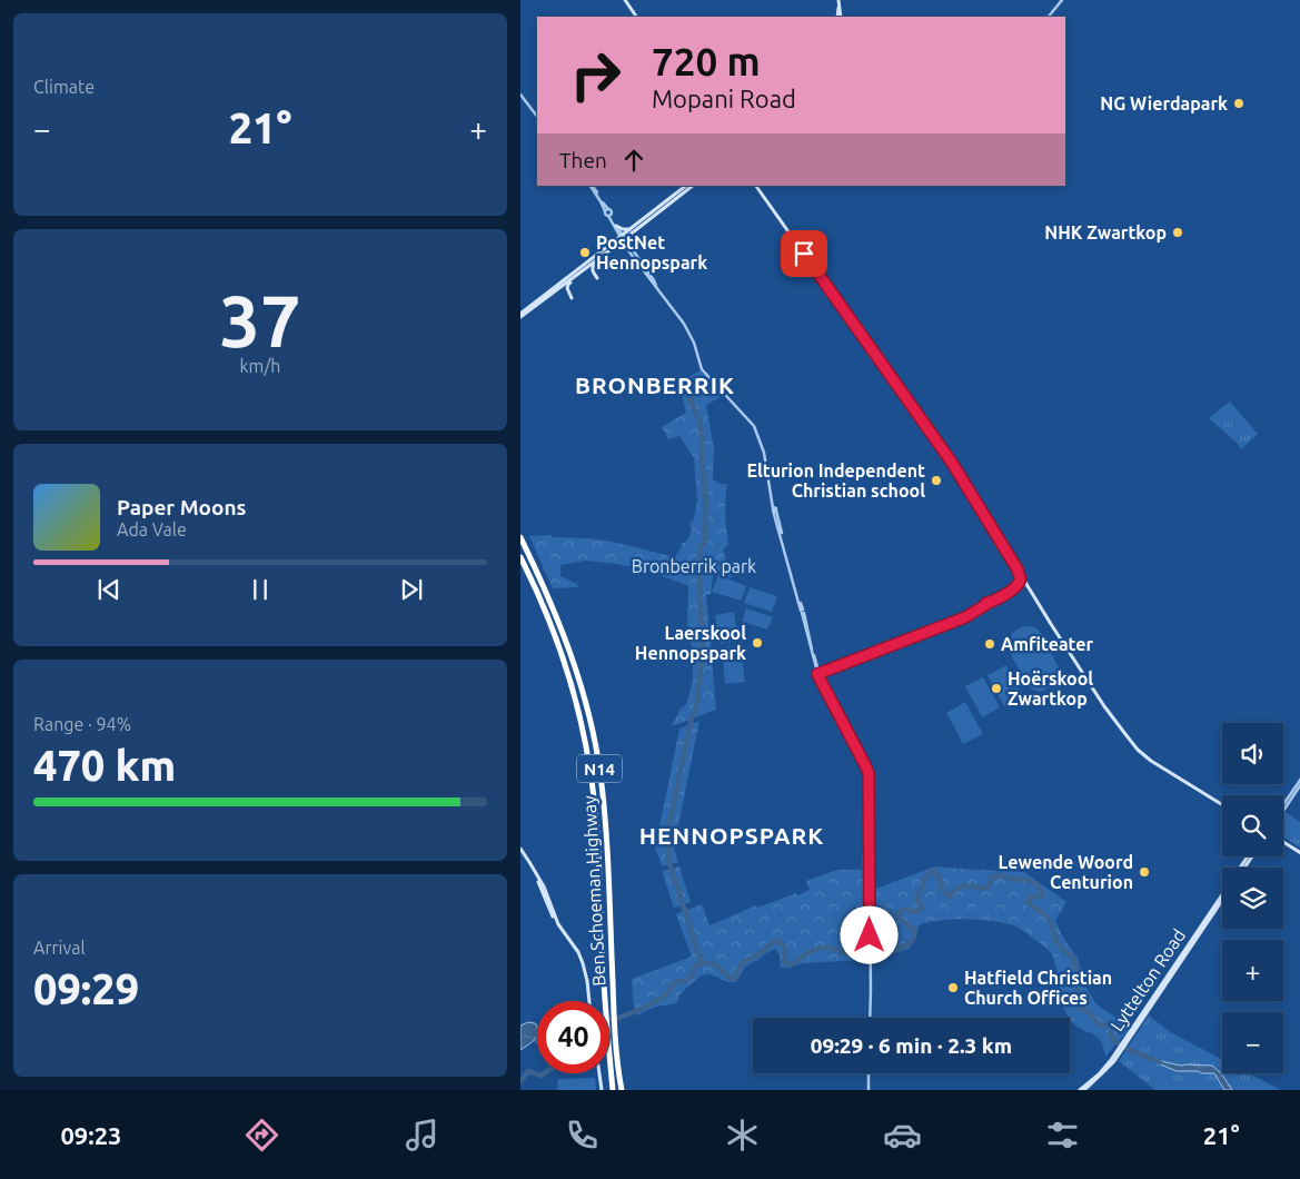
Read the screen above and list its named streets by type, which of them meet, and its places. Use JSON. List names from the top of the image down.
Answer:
{
  "streets": {
    "highway": ["N14", "Ben Schoeman Highway"],
    "main road": ["Lyttelton Road"]
  },
  "districts": ["BRONBERRIK", "HENNOPSPARK"],
  "parks": ["Bronberrik park"],
  "places": [
    "NG Wierdapark",
    "NHK Zwartkop",
    "PostNet Hennopspark",
    "Elturion Independent Christian school",
    "Laerskool Hennopspark",
    "Amfiteater",
    "Hoërskool Zwartkop",
    "Lewende Woord Centurion",
    "Hatfield Christian Church Offices"
  ],
  "page": {
    "tile": [
      "Climate",
      ["37", "km/h"],
      ["Range · 94%", "470 km"],
      ["Arrival", "09:29"]
    ],
    "turn": ["720 m", "Mopani Road"],
    "heat": ["−", "21°", "+"],
    "then": "Then",
    "song": ["Paper Moons", "Ada Vale"],
    "map_buttons": ["+", "−"],
    "limit": "40",
    "trip": "09:29 · 6 min · 2.3 km",
    "tabs": ["09:23", "21°"]
  }
}
